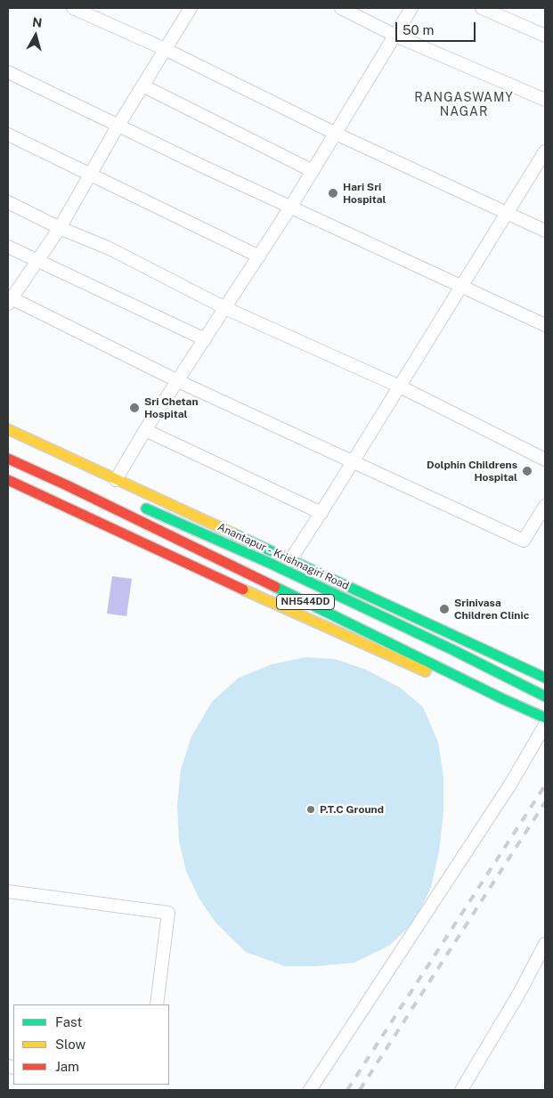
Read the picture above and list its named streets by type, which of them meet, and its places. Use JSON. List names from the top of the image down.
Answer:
{
  "streets": {
    "main road": ["Anantapur - Krishnagiri Road", "NH544DD"]
  },
  "districts": ["RANGASWAMY NAGAR"],
  "places": [
    "Hari Sri Hospital",
    "Sri Chetan Hospital",
    "Dolphin Childrens Hospital",
    "Srinivasa Children Clinic",
    "P.T.C Ground"
  ],
  "legend": ["Fast", "Slow", "Jam"],
  "scale_bar": "50 m",
  "north": "top"
}
